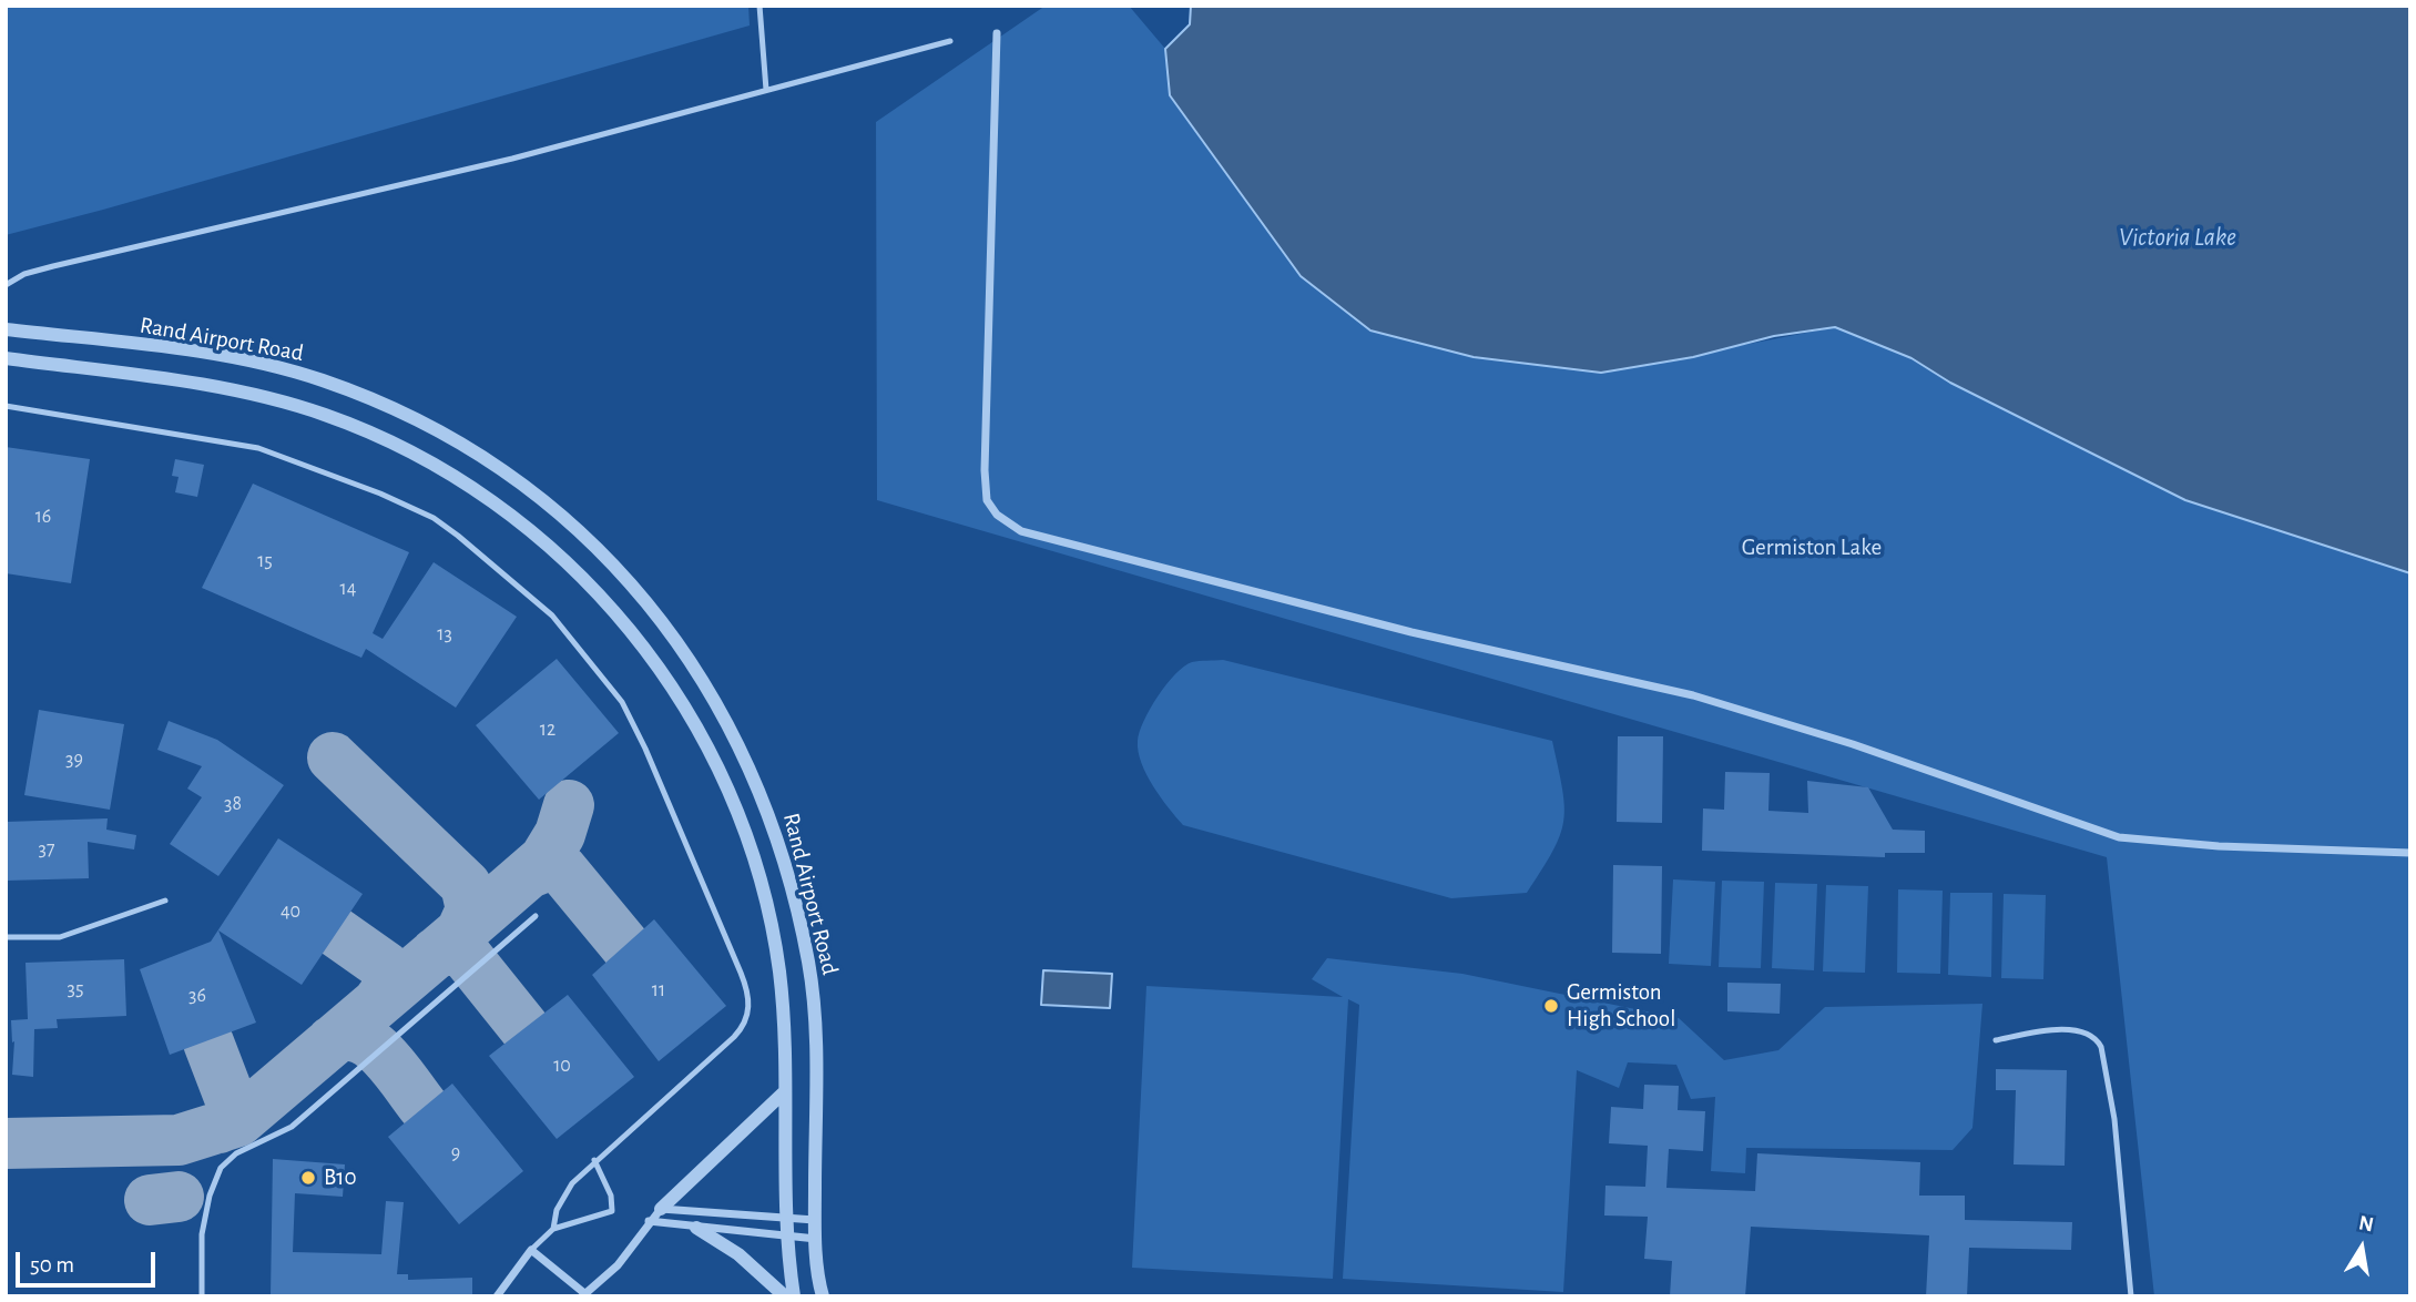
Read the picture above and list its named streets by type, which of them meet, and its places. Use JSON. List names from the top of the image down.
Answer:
{
  "streets": {
    "street": ["Rand Airport Road"]
  },
  "water": ["Victoria Lake"],
  "parks": ["Germiston Lake"],
  "places": ["Germiston High School", "B10"],
  "house_numbers": [
    "16",
    "15",
    "14",
    "13",
    "12",
    "39",
    "38",
    "37",
    "40",
    "35",
    "11",
    "36",
    "10",
    "9"
  ],
  "scale_bar": "50 m",
  "north": "top"
}
